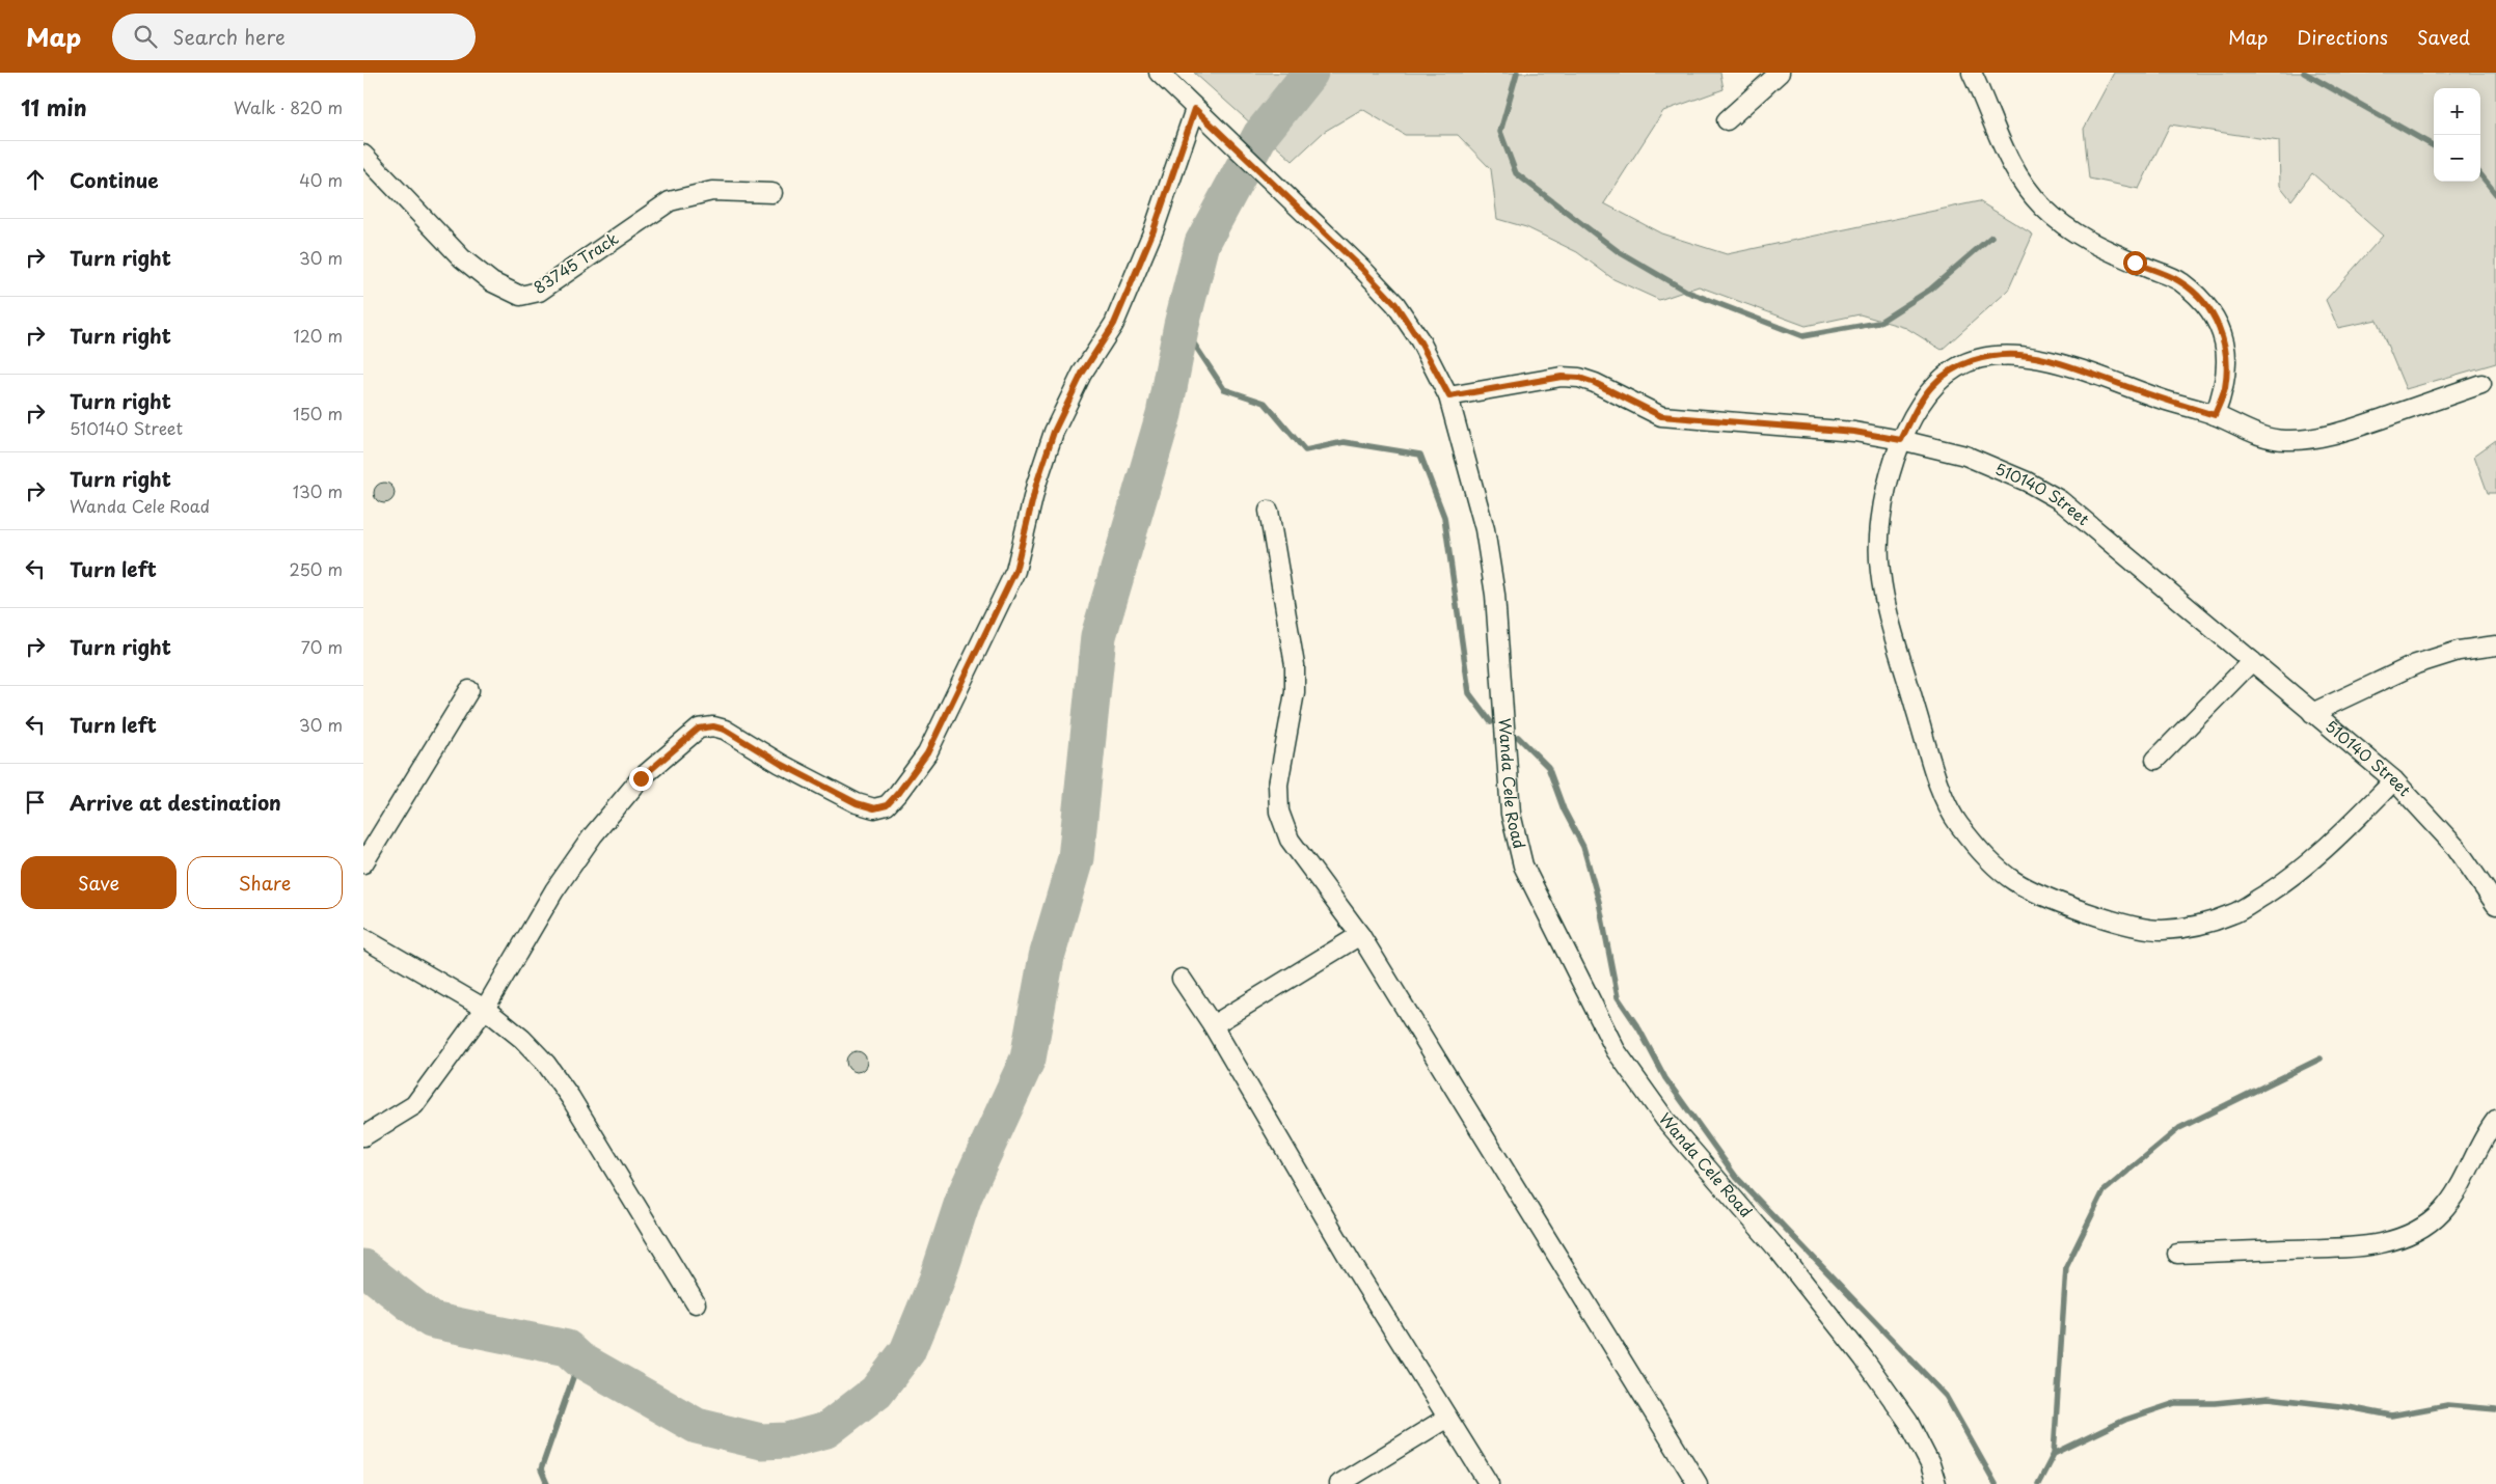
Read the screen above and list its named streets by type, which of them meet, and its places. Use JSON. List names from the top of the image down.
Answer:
{
  "streets": {
    "street": ["83745 Track", "510140 Street", "Wanda Cele Road"]
  },
  "crossings": [
    ["510140 Street", "Wanda Cele Road"]
  ],
  "page": {
    "header": "Map",
    "search": "Search here",
    "nav": ["Map", "Directions", "Saved"],
    "heading": ["11 min", "Walk · 820 m"],
    "map_buttons": ["+", "−"],
    "list": [
      ["Continue", "40 m"],
      ["Turn right", "30 m"],
      ["Turn right", "120 m"],
      ["Turn right", "510140 Street", "150 m"],
      ["Turn right", "Wanda Cele Road", "130 m"],
      ["Turn left", "250 m"],
      ["Turn right", "70 m"],
      ["Turn left", "30 m"],
      "Arrive at destination"
    ],
    "buttons": ["Save", "Share"]
  }
}
